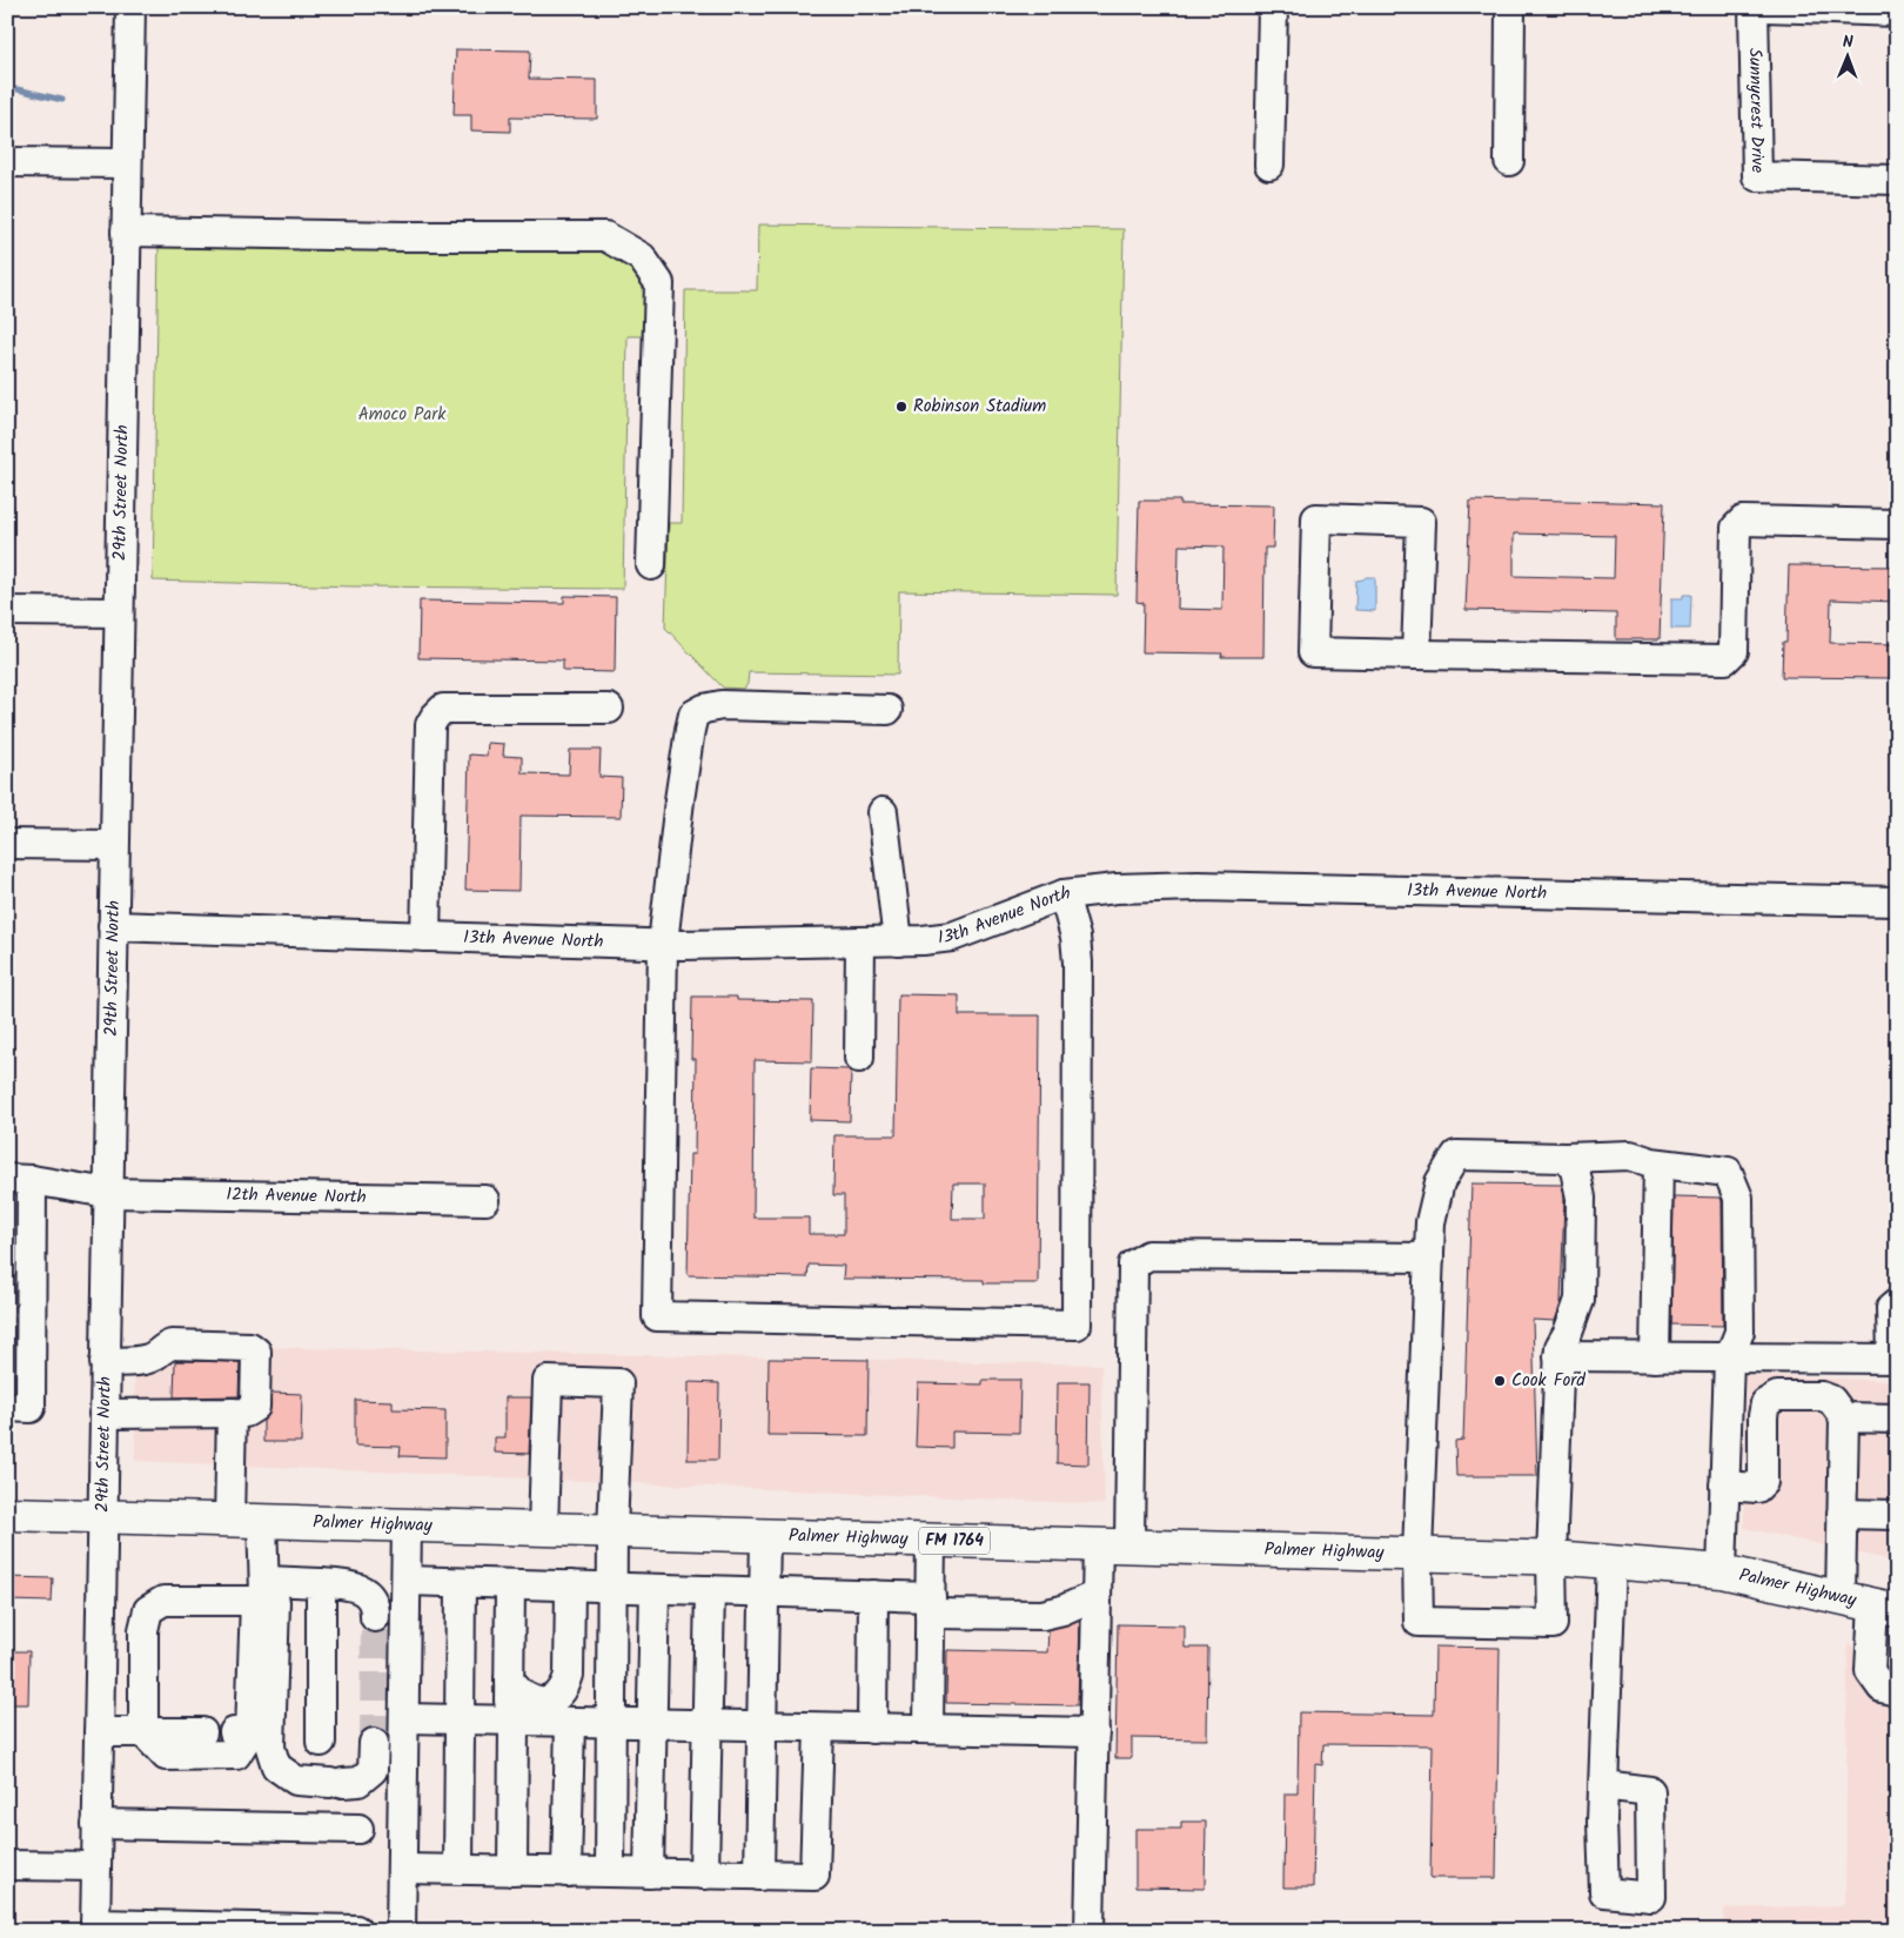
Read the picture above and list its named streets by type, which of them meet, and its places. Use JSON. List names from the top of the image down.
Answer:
{
  "streets": {
    "main road": ["Palmer Highway", "FM 1764"],
    "street": [
      "Sunnycrest Drive",
      "29th Street North",
      "13th Avenue North",
      "12th Avenue North"
    ]
  },
  "crossings": [
    ["29th Street North", "13th Avenue North"],
    ["29th Street North", "12th Avenue North"],
    ["29th Street North", "Palmer Highway"]
  ],
  "parks": ["Amoco Park"],
  "places": ["Robinson Stadium", "Cook Ford"],
  "north": "top"
}
